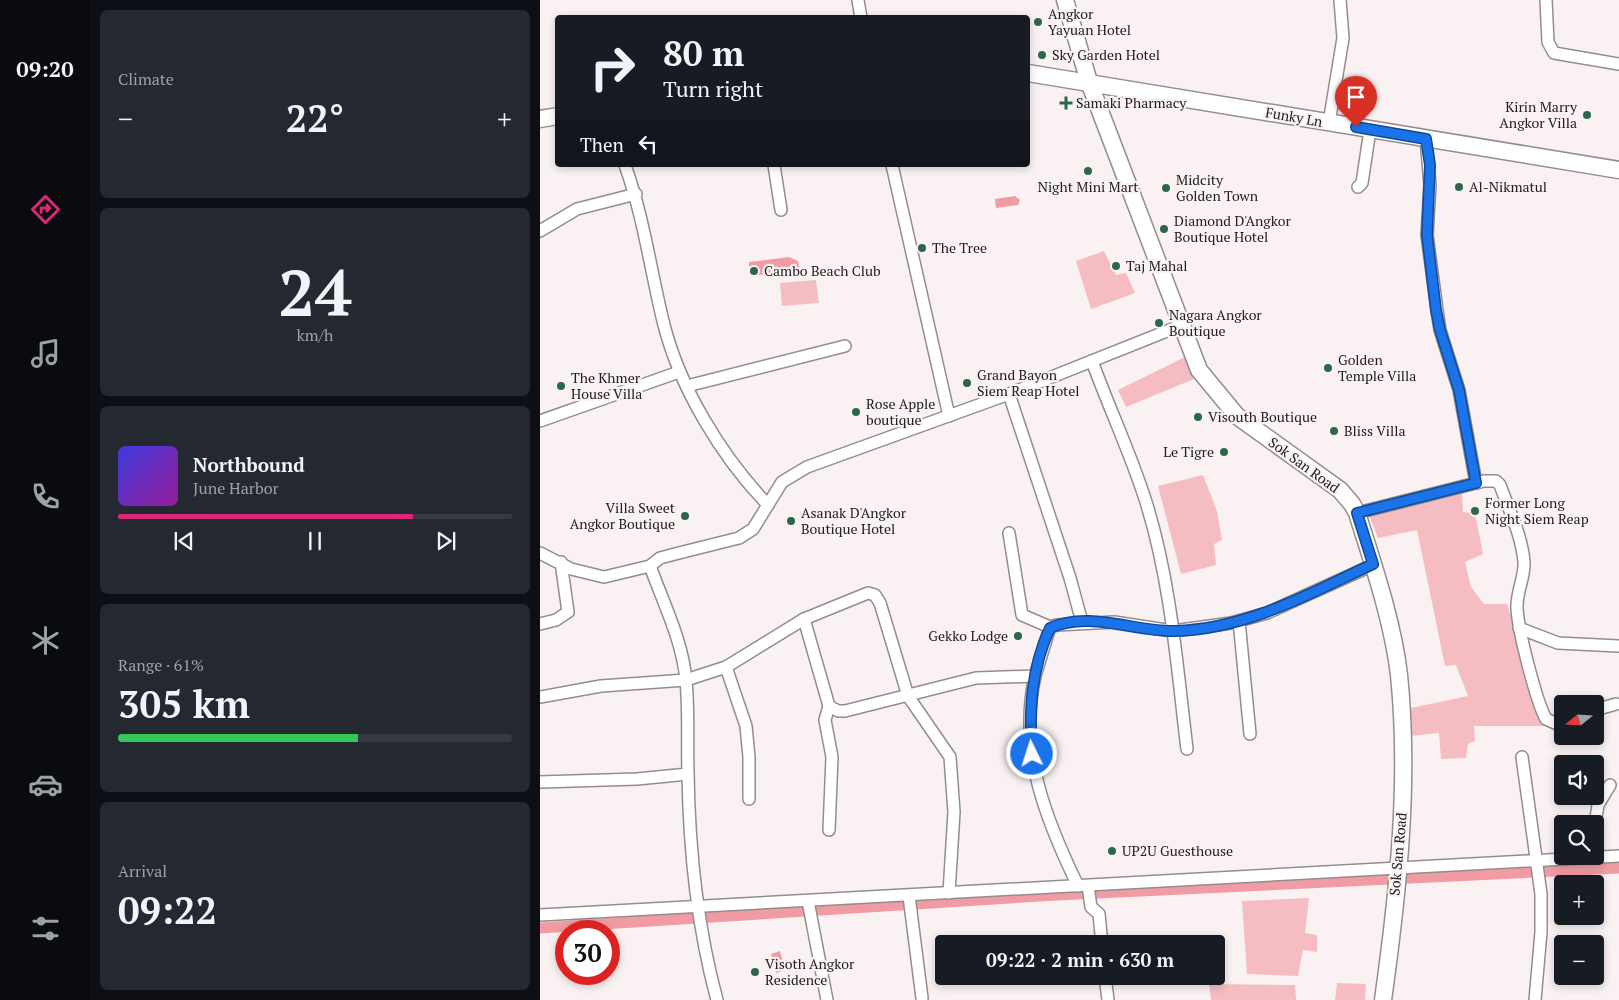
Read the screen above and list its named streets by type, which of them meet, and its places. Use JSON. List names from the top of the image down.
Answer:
{
  "streets": {
    "street": ["Funky Ln", "Sok San Road"]
  },
  "crossings": [
    ["Funky Ln", "Sok San Road"]
  ],
  "places": {
    "other": [
      "Angkor Yayuan Hotel",
      "Sky Garden Hotel",
      "Kirin Marry Angkor Villa",
      "Night Mini Mart",
      "Al-Nikmatul",
      "Midcity Golden Town",
      "Diamond D'Angkor Boutique Hotel",
      "The Tree",
      "Taj Mahal",
      "Cambo Beach Club",
      "Nagara Angkor Boutique",
      "Golden Temple Villa",
      "Grand Bayon Siem Reap Hotel",
      "The Khmer House Villa",
      "Rose Apple boutique",
      "Visouth Boutique",
      "Bliss Villa",
      "Le Tigre",
      "Former Long Night Siem Reap",
      "Villa Sweet Angkor Boutique",
      "Asanak D'Angkor Boutique Hotel",
      "Gekko Lodge",
      "UP2U Guesthouse",
      "Visoth Angkor Residence"
    ],
    "health": ["Samaki Pharmacy"]
  },
  "north": "left",
  "page": {
    "tabs": "09:20",
    "tile": [
      "Climate",
      ["24", "km/h"],
      ["Range · 61%", "305 km"],
      ["Arrival", "09:22"]
    ],
    "turn": ["80 m", "Turn right"],
    "heat": ["−", "22°", "+"],
    "then": "Then",
    "song": ["Northbound", "June Harbor"],
    "map_buttons": ["+", "−"],
    "limit": "30",
    "trip": "09:22 · 2 min · 630 m"
  }
}
